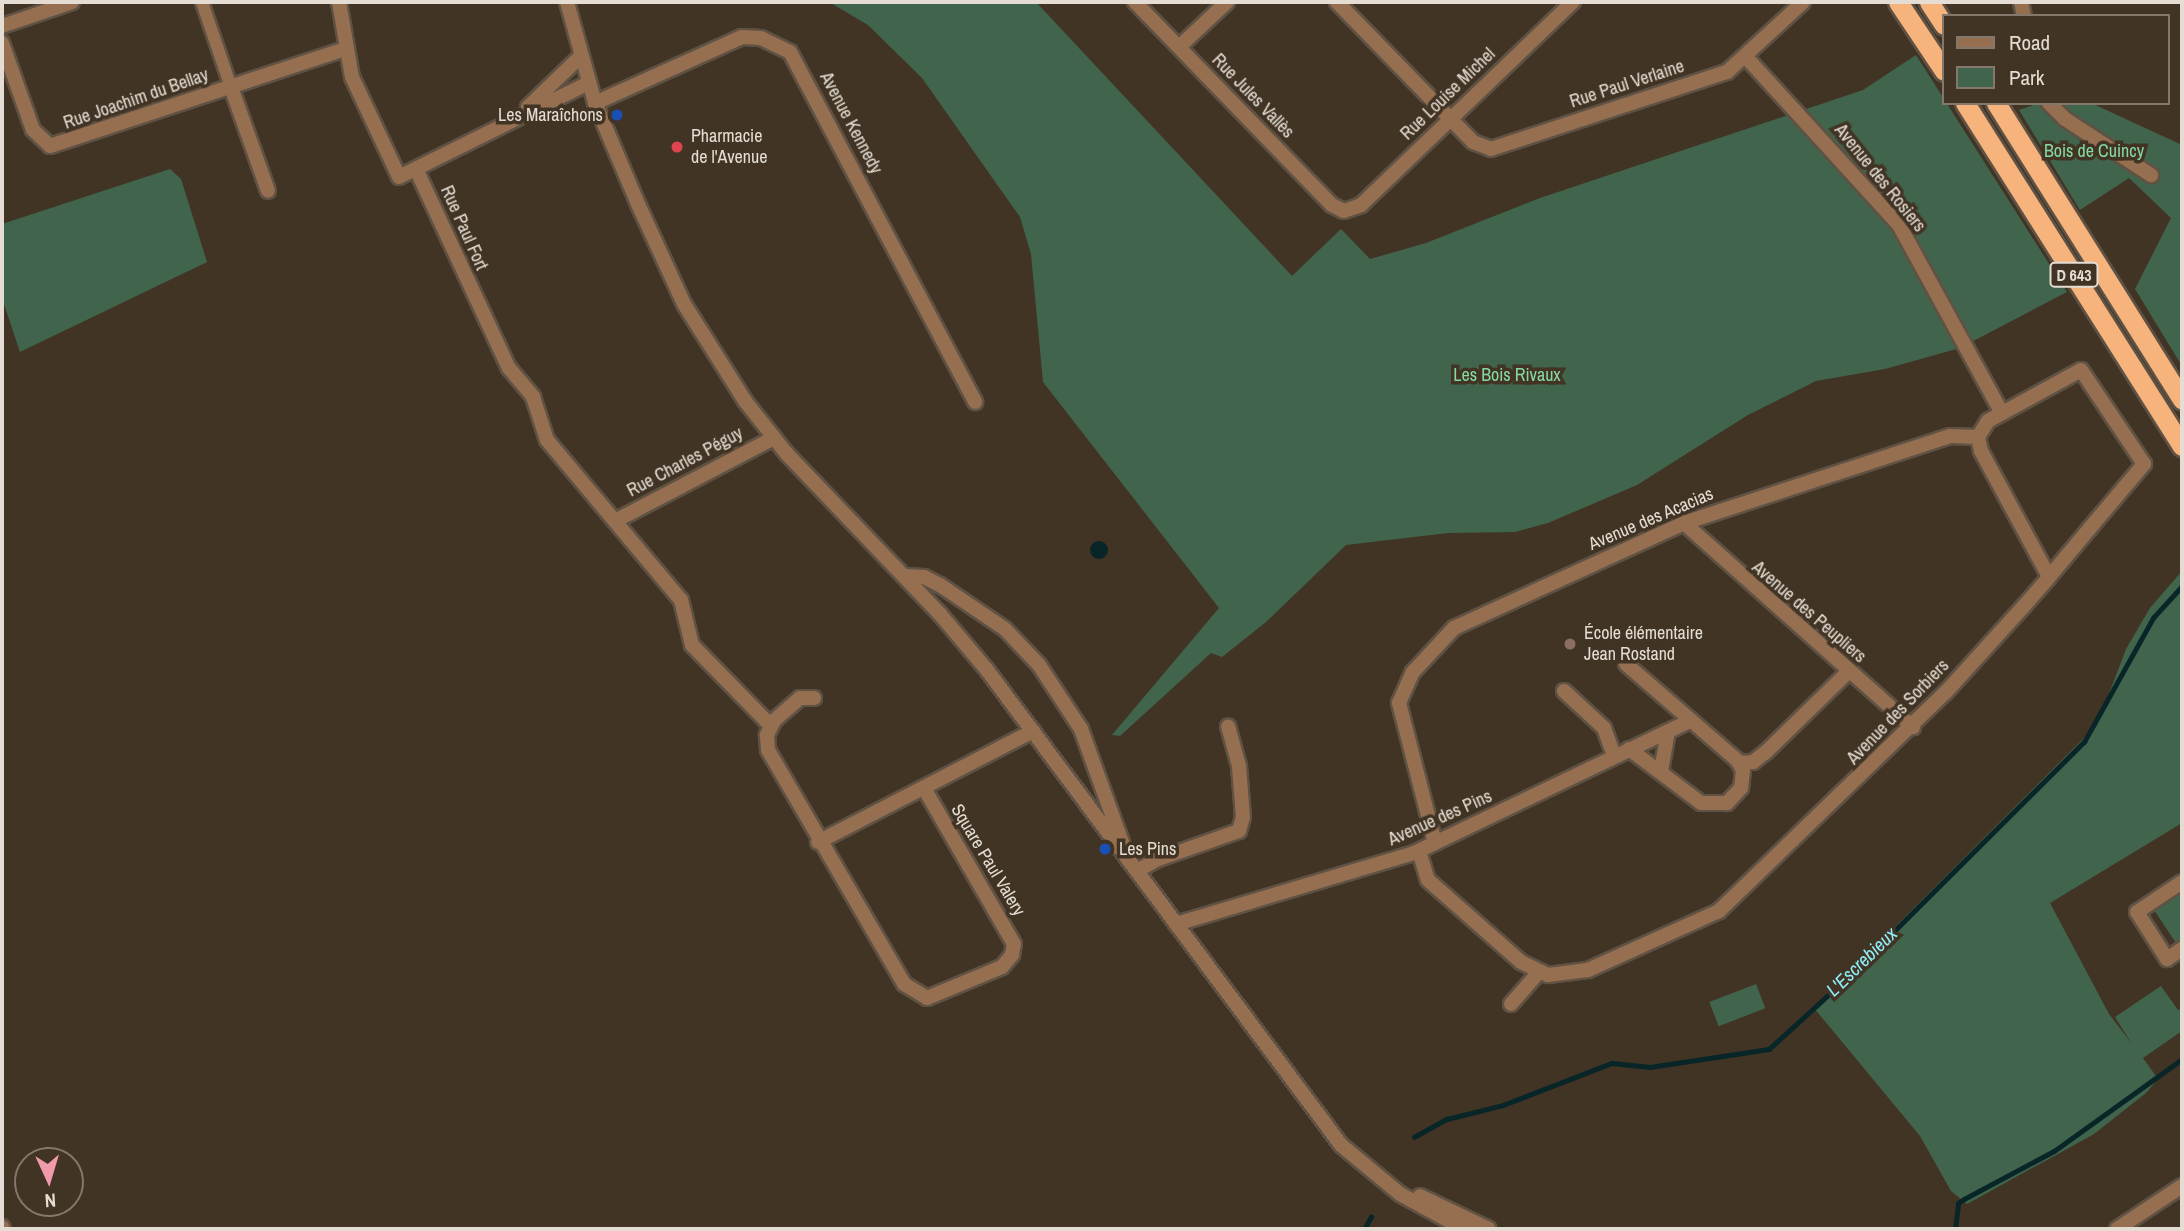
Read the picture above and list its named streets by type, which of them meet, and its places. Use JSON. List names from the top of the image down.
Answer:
{
  "streets": {
    "highway": ["D 643"],
    "street": [
      "Rue Paul Verlaine",
      "Rue Louise Michel",
      "Rue Jules Vallès",
      "Rue Joachim du Bellay",
      "Avenue Kennedy",
      "Avenue des Rosiers",
      "Rue Paul Fort",
      "Rue Charles Péguy",
      "Avenue des Acacias",
      "Avenue des Peupliers",
      "Avenue des Sorbiers",
      "Avenue des Pins",
      "Square Paul Valery"
    ]
  },
  "crossings": [
    ["Rue Paul Verlaine", "Rue Louise Michel"],
    ["Rue Paul Verlaine", "Avenue des Rosiers"],
    ["Rue Louise Michel", "Rue Jules Vallès"],
    ["Avenue des Rosiers", "Avenue des Sorbiers"],
    ["Rue Paul Fort", "Rue Charles Péguy"],
    ["Avenue des Acacias", "Avenue des Peupliers"],
    ["Avenue des Acacias", "Avenue des Pins"],
    ["Avenue des Peupliers", "Avenue des Sorbiers"]
  ],
  "water": ["L'Escrebieux"],
  "parks": ["Bois de Cuincy", "Les Bois Rivaux"],
  "places": [
    "Les Maraîchons",
    "Pharmacie de l'Avenue",
    "École élémentaire Jean Rostand",
    "Les Pins"
  ],
  "legend": ["Road", "Park"],
  "north": "bottom"
}
